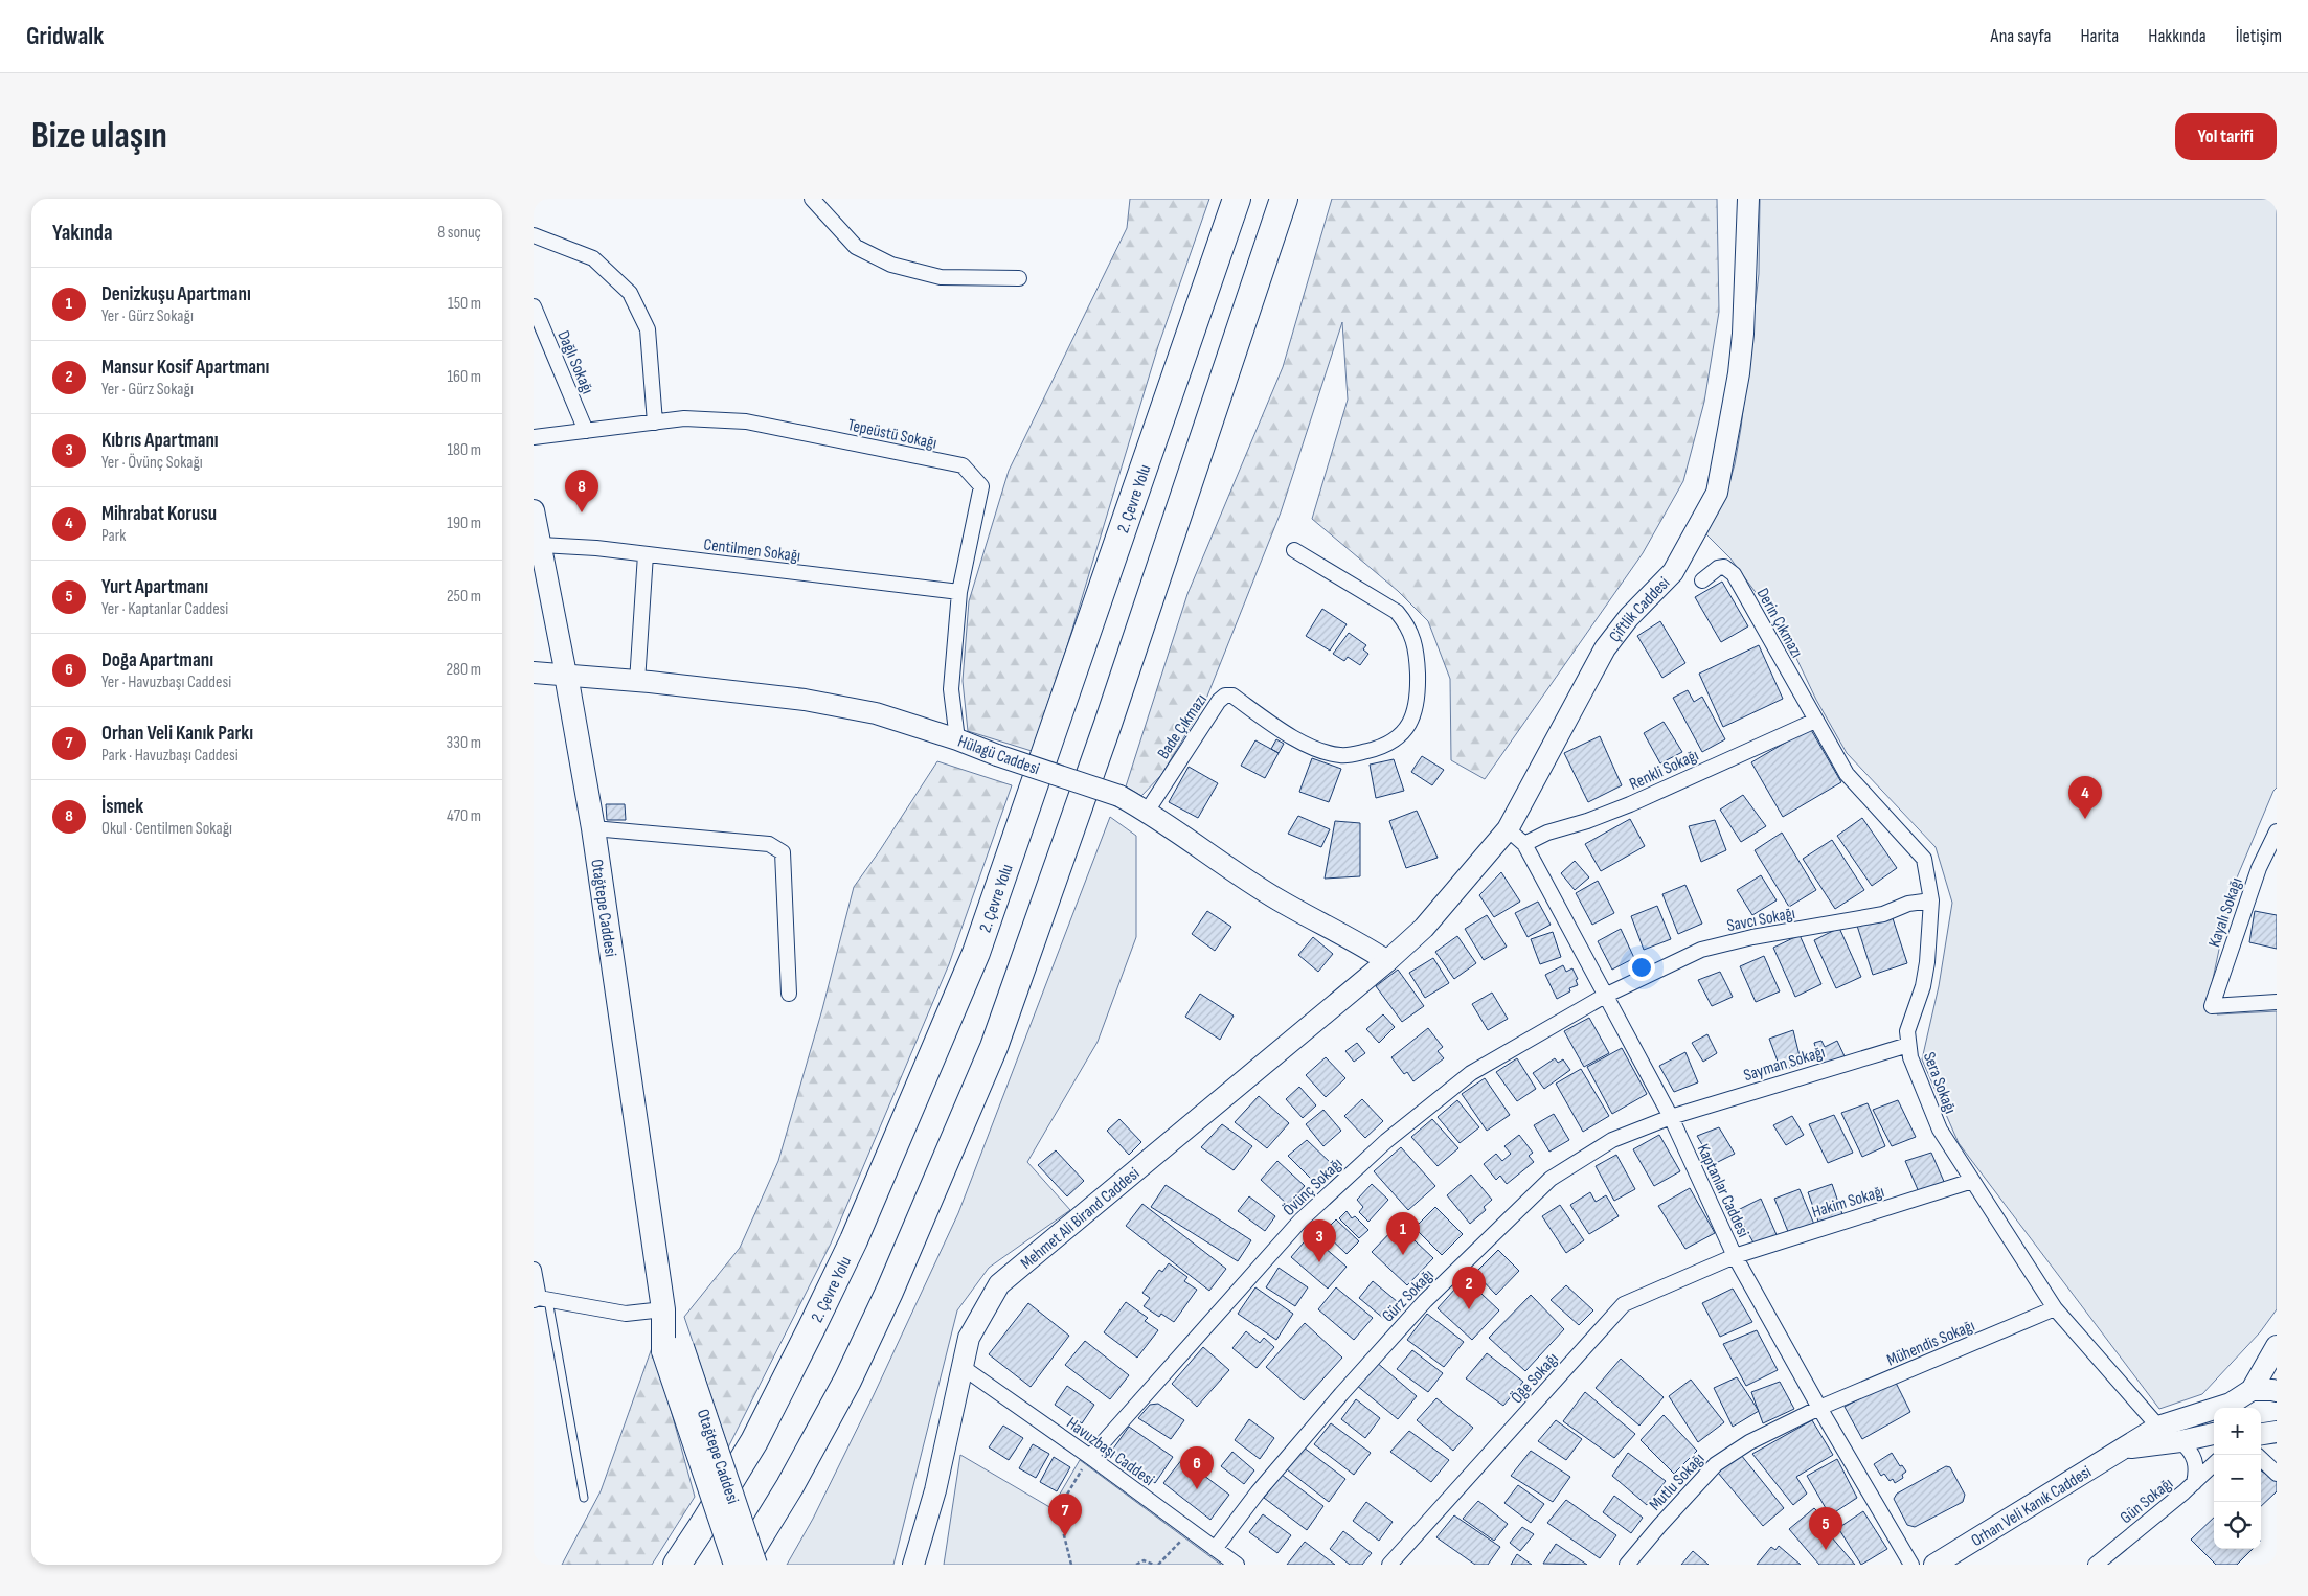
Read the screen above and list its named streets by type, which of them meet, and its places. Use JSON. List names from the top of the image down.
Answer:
{
  "streets": {
    "highway": ["2. Çevre Yolu"],
    "main road": ["Otağtepe Caddesi"],
    "street": [
      "Dağlı Sokağı",
      "Tepeüstü Sokağı",
      "Centilmen Sokağı",
      "Çiftlik Caddesi",
      "Derin Çıkmazı",
      "Bade Çıkmazı",
      "Hülagü Caddesi",
      "Renkli Sokağı",
      "Kayalı Sokağı",
      "Savcı Sokağı",
      "Sayman Sokağı",
      "Sera Sokağı",
      "Övünç Sokağı",
      "Kaptanlar Caddesi",
      "Hakim Sokağı",
      "Mehmet Ali Birand Caddesi",
      "Gürz Sokağı",
      "Mühendis Sokağı",
      "Öḡe Sokağı",
      "Havuzbaşı Caddesi",
      "Mutlu Sokağı",
      "Gün Sokağı",
      "Orhan Veli Kanık Caddesi"
    ]
  },
  "crossings": [
    ["Dağlı Sokağı", "Tepeüstü Sokağı"],
    ["Tepeüstü Sokağı", "Centilmen Sokağı"],
    ["Tepeüstü Sokağı", "Hülagü Caddesi"],
    ["Centilmen Sokağı", "Otağtepe Caddesi"],
    ["Çiftlik Caddesi", "Hülagü Caddesi"],
    ["Çiftlik Caddesi", "Kaptanlar Caddesi"],
    ["Çiftlik Caddesi", "Mehmet Ali Birand Caddesi"],
    ["Derin Çıkmazı", "Renkli Sokağı"],
    ["Derin Çıkmazı", "Sera Sokağı"],
    ["Bade Çıkmazı", "Hülagü Caddesi"],
    ["Hülagü Caddesi", "Otağtepe Caddesi"],
    ["Hülagü Caddesi", "Mehmet Ali Birand Caddesi"],
    ["Renkli Sokağı", "Sera Sokağı"],
    ["Renkli Sokağı", "Kaptanlar Caddesi"],
    ["Savcı Sokağı", "Sera Sokağı"],
    ["Savcı Sokağı", "Övünç Sokağı"],
    ["Savcı Sokağı", "Kaptanlar Caddesi"],
    ["Sayman Sokağı", "Sera Sokağı"],
    ["Sayman Sokağı", "Kaptanlar Caddesi"],
    ["Sayman Sokağı", "Gürz Sokağı"],
    ["Sera Sokağı", "Hakim Sokağı"],
    ["Sera Sokağı", "Mühendis Sokağı"],
    ["Sera Sokağı", "Orhan Veli Kanık Caddesi"],
    ["Övünç Sokağı", "Kaptanlar Caddesi"],
    ["Övünç Sokağı", "Havuzbaşı Caddesi"],
    ["Kaptanlar Caddesi", "Hakim Sokağı"],
    ["Kaptanlar Caddesi", "Gürz Sokağı"],
    ["Kaptanlar Caddesi", "Mühendis Sokağı"],
    ["Kaptanlar Caddesi", "Öḡe Sokağı"],
    ["Kaptanlar Caddesi", "Mutlu Sokağı"],
    ["Hakim Sokağı", "Öḡe Sokağı"],
    ["Mehmet Ali Birand Caddesi", "Havuzbaşı Caddesi"],
    ["Gürz Sokağı", "Havuzbaşı Caddesi"],
    ["Mühendis Sokağı", "Mutlu Sokağı"]
  ],
  "page": {
    "header": "Gridwalk",
    "nav": [
      "Ana sayfa",
      "Harita",
      "Hakkında",
      "İletişim"
    ],
    "buttons": "Yol tarifi",
    "title": "Bize ulaşın",
    "heading": ["Yakında", "8 sonuç"],
    "list": [
      {
        "mark": "1",
        "name": "Denizkuşu Apartmanı",
        "note": "Yer · Gürz Sokağı",
        "value": "150 m"
      },
      {
        "mark": "2",
        "name": "Mansur Kosif Apartmanı",
        "note": "Yer · Gürz Sokağı",
        "value": "160 m"
      },
      {
        "mark": "3",
        "name": "Kıbrıs Apartmanı",
        "note": "Yer · Övünç Sokağı",
        "value": "180 m"
      },
      {
        "mark": "4",
        "name": "Mihrabat Korusu",
        "note": "Park",
        "value": "190 m"
      },
      {
        "mark": "5",
        "name": "Yurt Apartmanı",
        "note": "Yer · Kaptanlar Caddesi",
        "value": "250 m"
      },
      {
        "mark": "6",
        "name": "Doḡa Apartmanı",
        "note": "Yer · Havuzbaşı Caddesi",
        "value": "280 m"
      },
      {
        "mark": "7",
        "name": "Orhan Veli Kanık Parkı",
        "note": "Park · Havuzbaşı Caddesi",
        "value": "330 m"
      },
      {
        "mark": "8",
        "name": "İsmek",
        "note": "Okul · Centilmen Sokağı",
        "value": "470 m"
      }
    ],
    "pins": [
      "8",
      "4",
      "1",
      "3",
      "2",
      "6",
      "7",
      "5"
    ],
    "map_buttons": ["+", "−"]
  }
}
